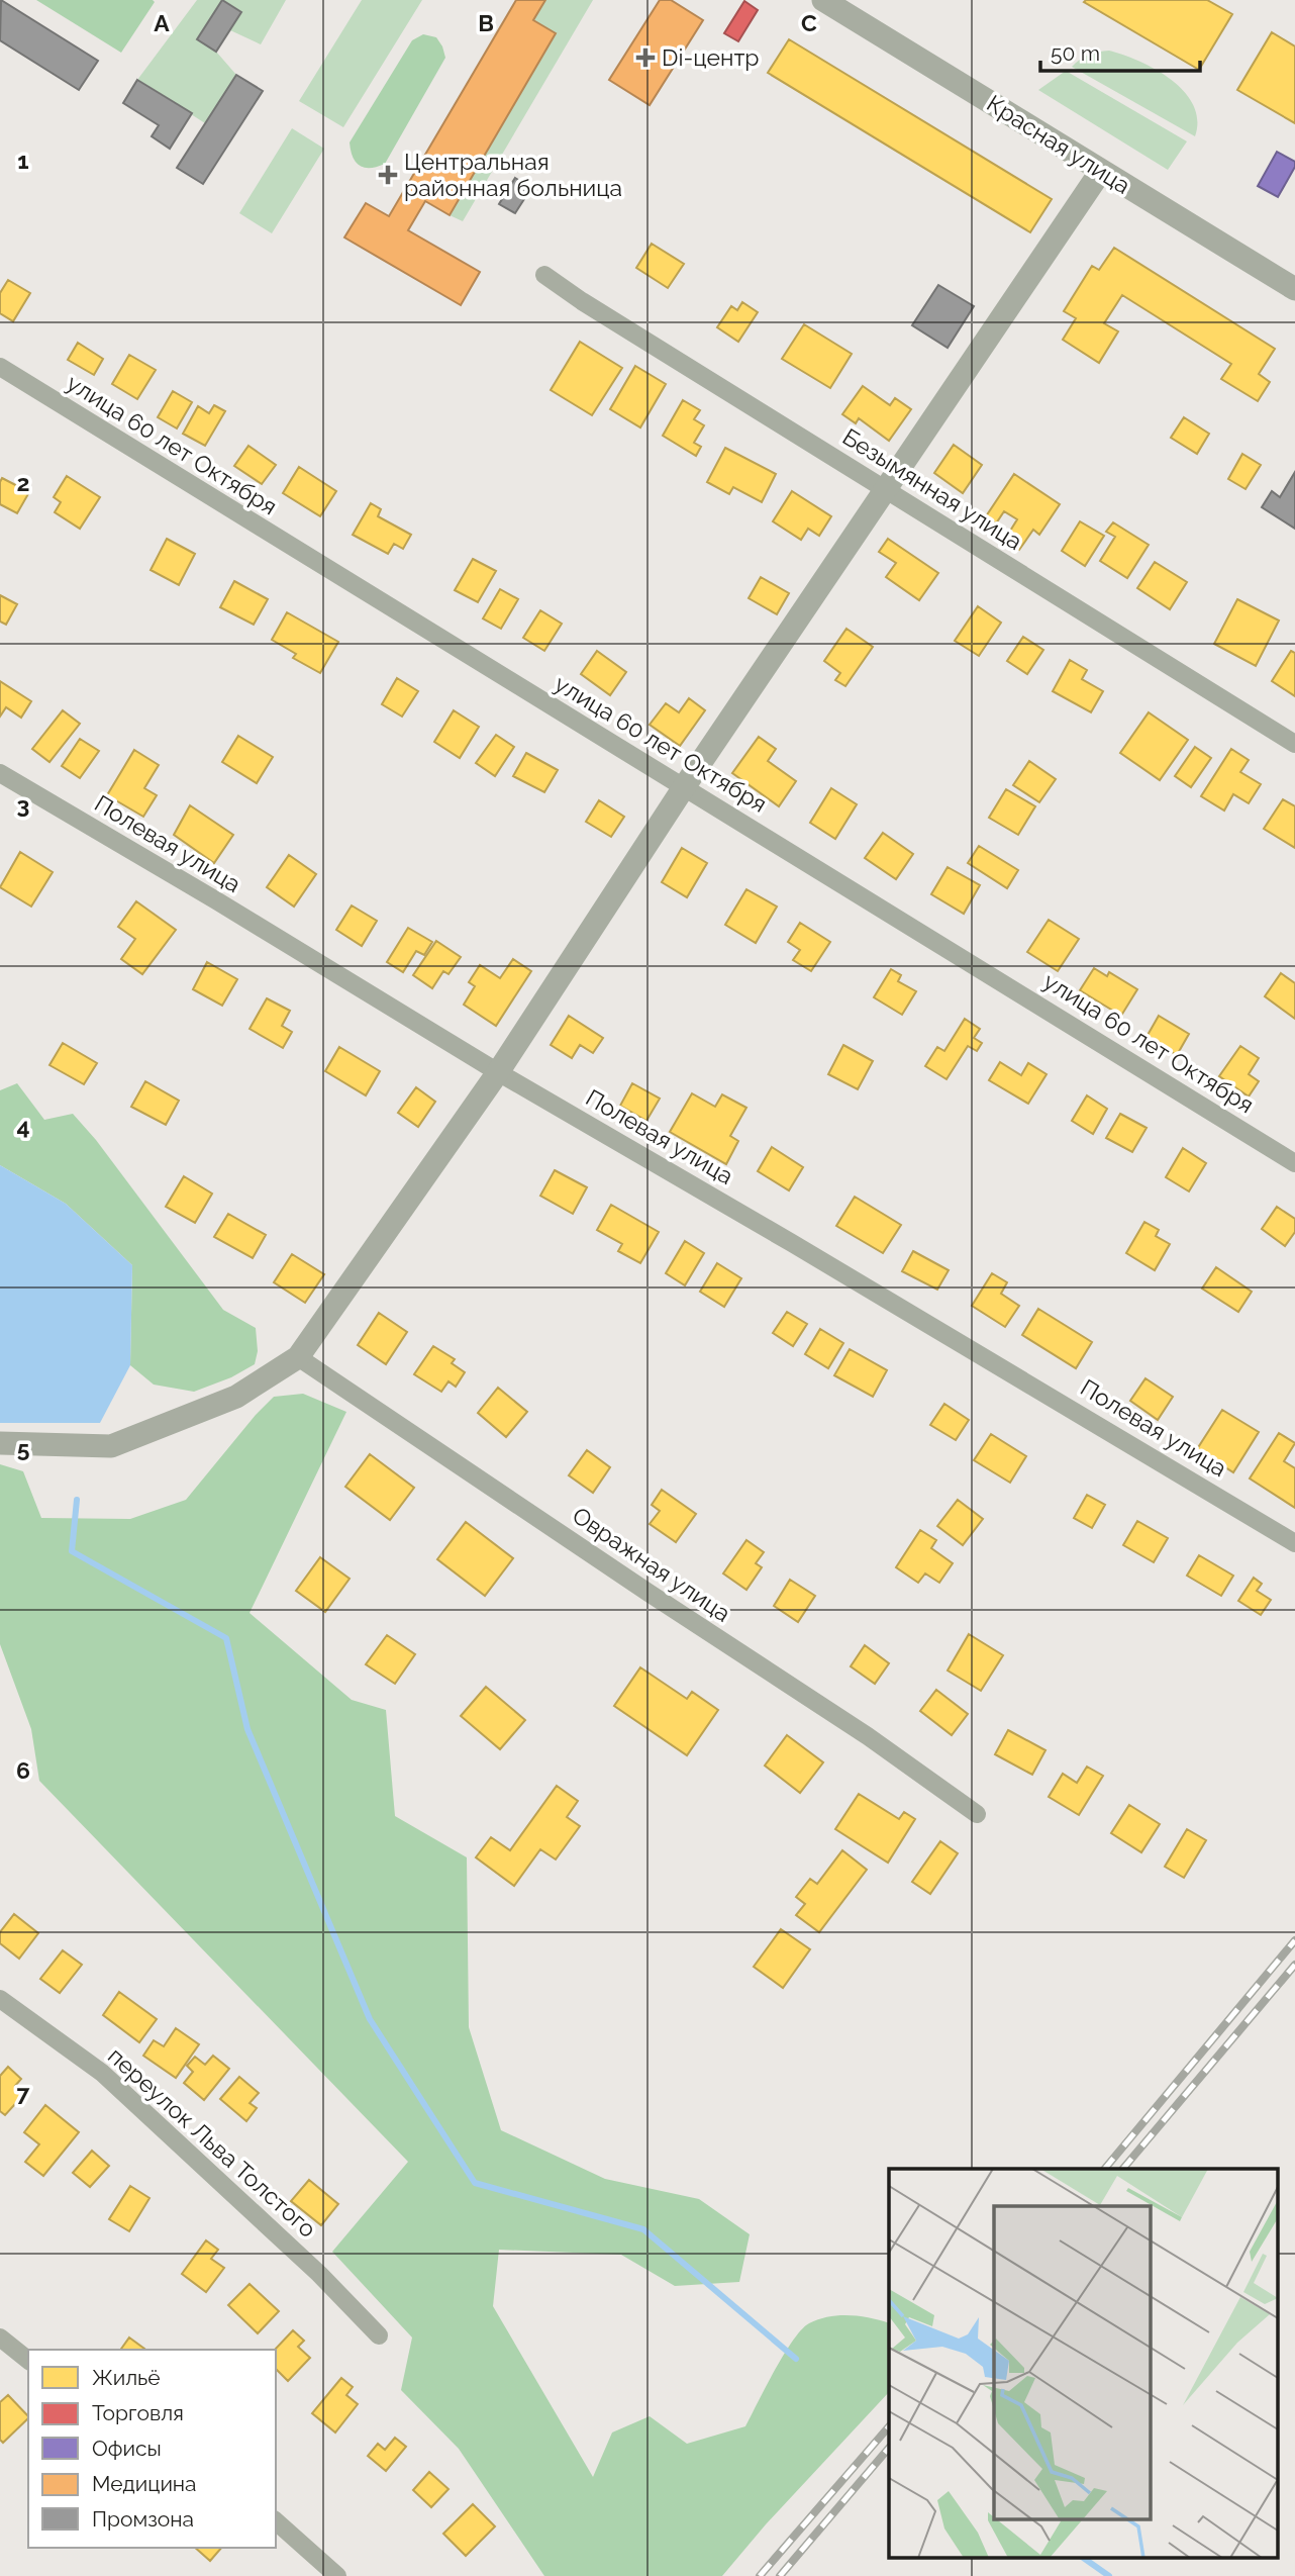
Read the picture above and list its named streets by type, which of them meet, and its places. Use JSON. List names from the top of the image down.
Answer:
{
  "streets": {
    "street": [
      "Красная улица",
      "улица 60 лет Октября",
      "Безымянная улица",
      "Полевая улица",
      "Овражная улица",
      "переулок Льва Толстого"
    ]
  },
  "places": {
    "health": ["Di-центр", "Центральная районная больница"]
  },
  "legend": [
    "Жильё",
    "Торговля",
    "Офисы",
    "Медицина",
    "Промзона"
  ],
  "scale_bar": "50 m",
  "grid": {
    "columns": ["A", "B", "C"],
    "rows": [
      "1",
      "2",
      "3",
      "4",
      "5",
      "6",
      "7"
    ]
  }
}
